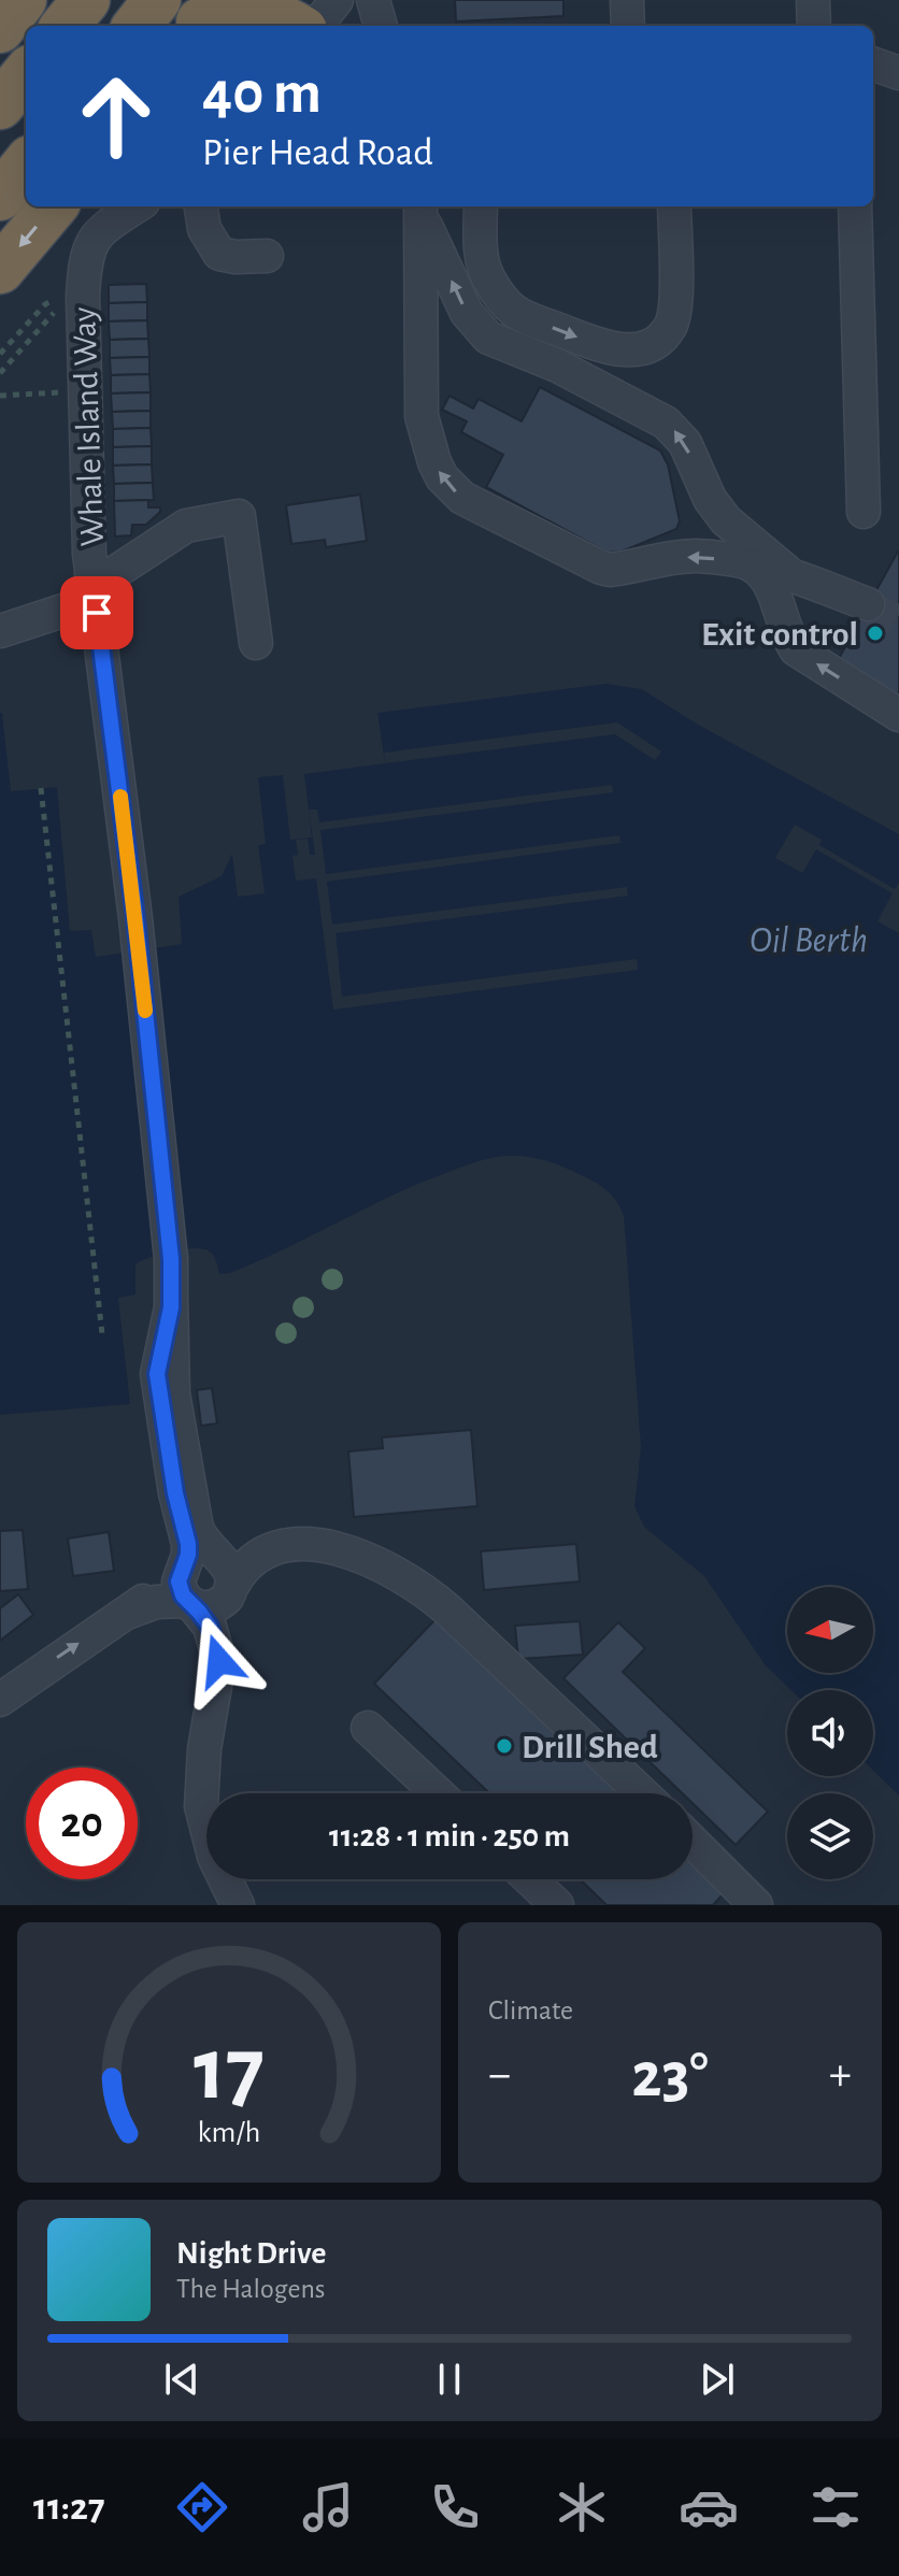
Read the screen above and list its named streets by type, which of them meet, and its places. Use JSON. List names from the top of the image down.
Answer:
{
  "streets": {
    "street": ["Whale Island Way"]
  },
  "water": ["Oil Berth"],
  "places": ["Exit control", "Drill Shed"],
  "north": "left",
  "page": {
    "turn": ["40 m", "Pier Head Road"],
    "limit": "20",
    "trip": "11:28 · 1 min · 250 m",
    "tile": "Climate",
    "heat": ["−", "23°", "+"],
    "song": ["Night Drive", "The Halogens"],
    "tabs": "11:27",
    "gauge": ["17", "km/h"]
  }
}
